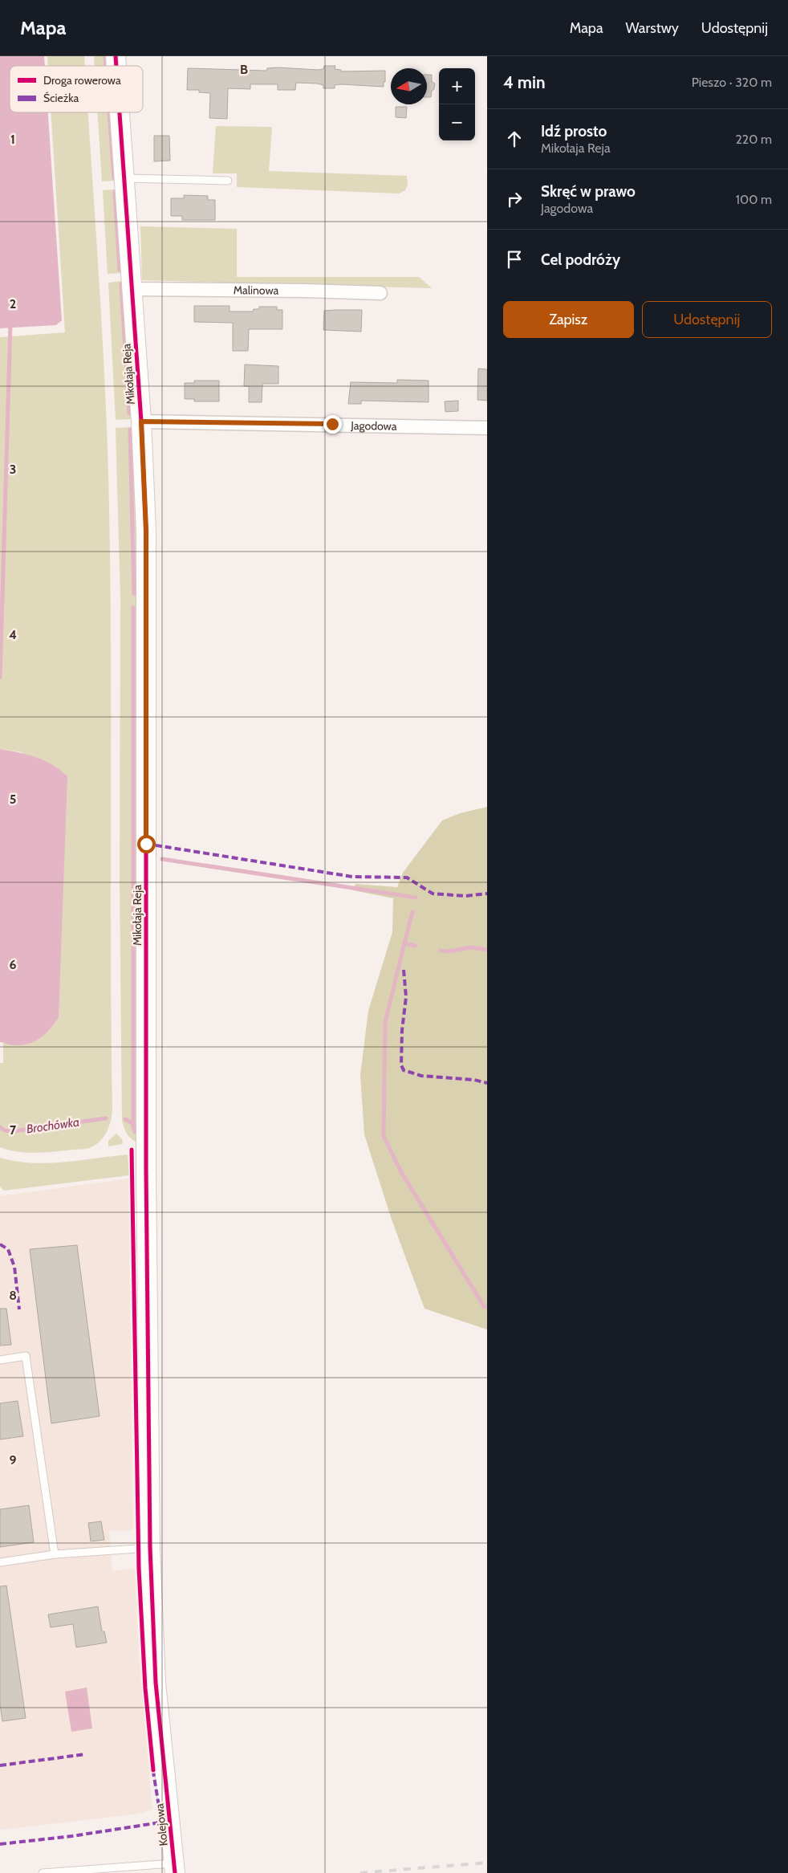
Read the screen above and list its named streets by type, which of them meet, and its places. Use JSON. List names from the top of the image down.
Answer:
{
  "streets": {
    "street": [
      "Malinowa",
      "Mikołaja Reja",
      "Jagodowa",
      "Kolejowa"
    ]
  },
  "crossings": [
    ["Malinowa", "Mikołaja Reja"],
    ["Mikołaja Reja", "Jagodowa"],
    ["Mikołaja Reja", "Kolejowa"]
  ],
  "water": ["Brochówka"],
  "legend": ["Droga rowerowa", "Ścieżka"],
  "north": "left",
  "page": {
    "header": "Mapa",
    "nav": ["Mapa", "Warstwy", "Udostępnij"],
    "heading": ["4 min", "Pieszo · 320 m"],
    "map_buttons": ["+", "−"],
    "list": [
      ["Idź prosto", "Mikołaja Reja", "220 m"],
      ["Skręć w prawo", "Jagodowa", "100 m"],
      "Cel podróży"
    ],
    "buttons": ["Zapisz", "Udostępnij"]
  },
  "grid": {
    "columns": ["B"],
    "rows": [
      "1",
      "2",
      "3",
      "4",
      "5",
      "6",
      "7",
      "8",
      "9"
    ]
  }
}
